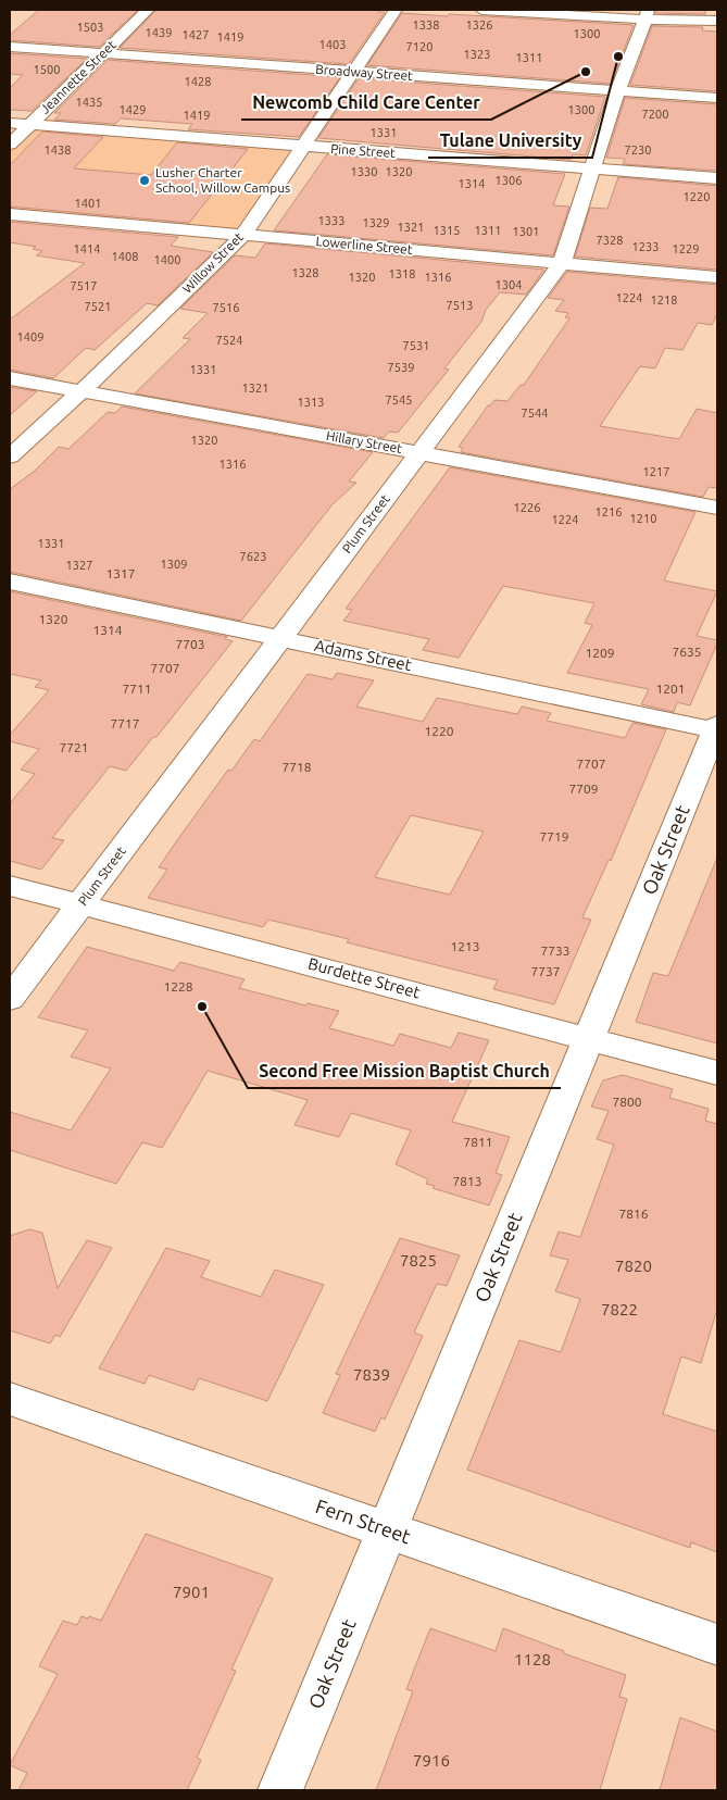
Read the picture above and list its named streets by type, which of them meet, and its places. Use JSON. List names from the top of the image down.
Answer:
{
  "streets": {
    "street": [
      "Broadway Street",
      "Jeannette Street",
      "Pine Street",
      "Lowerline Street",
      "Willow Street",
      "Hillary Street",
      "Plum Street",
      "Adams Street",
      "Oak Street",
      "Burdette Street",
      "Fern Street"
    ]
  },
  "crossings": [
    ["Broadway Street", "Jeannette Street"],
    ["Broadway Street", "Willow Street"],
    ["Broadway Street", "Plum Street"],
    ["Jeannette Street", "Pine Street"],
    ["Pine Street", "Willow Street"],
    ["Pine Street", "Plum Street"],
    ["Lowerline Street", "Willow Street"],
    ["Lowerline Street", "Plum Street"],
    ["Willow Street", "Hillary Street"],
    ["Hillary Street", "Plum Street"],
    ["Plum Street", "Adams Street"],
    ["Plum Street", "Burdette Street"],
    ["Adams Street", "Oak Street"],
    ["Oak Street", "Burdette Street"],
    ["Oak Street", "Fern Street"]
  ],
  "places": [
    "Tulane University",
    "Newcomb Child Care Center",
    "Lusher Charter School, Willow Campus",
    "Second Free Mission Baptist Church"
  ],
  "house_numbers": [
    "1338",
    "1326",
    "1503",
    "1439",
    "1300",
    "1427",
    "1419",
    "1403",
    "7120",
    "1323",
    "1311",
    "1500",
    "1428",
    "1435",
    "1429",
    "1300",
    "7200",
    "1419",
    "1331",
    "1438",
    "7230",
    "1330",
    "1320",
    "1306",
    "1314",
    "1220",
    "1401",
    "1333",
    "1329",
    "1321",
    "1315",
    "1311",
    "1301",
    "7328",
    "1233",
    "1414",
    "1229",
    "1408",
    "1400",
    "1328",
    "1318",
    "1320",
    "1316",
    "1304",
    "7517",
    "1224",
    "1218",
    "7513",
    "7521",
    "7516",
    "1409",
    "7524",
    "7531",
    "7539",
    "1331",
    "1321",
    "7545",
    "1313",
    "7544",
    "1320",
    "1316",
    "1217",
    "1226",
    "1216",
    "1210",
    "1224",
    "1331",
    "7623",
    "1309",
    "1327",
    "1317",
    "1320",
    "1314",
    "7703",
    "7635",
    "1209",
    "7707",
    "7711",
    "1201",
    "7717",
    "1220",
    "7721",
    "7707",
    "7718",
    "7709",
    "7719",
    "1213",
    "7733",
    "7737",
    "1228",
    "7800",
    "7811",
    "7813",
    "7816",
    "7825",
    "7820",
    "7822",
    "7839",
    "7901",
    "1128",
    "7916"
  ]
}
